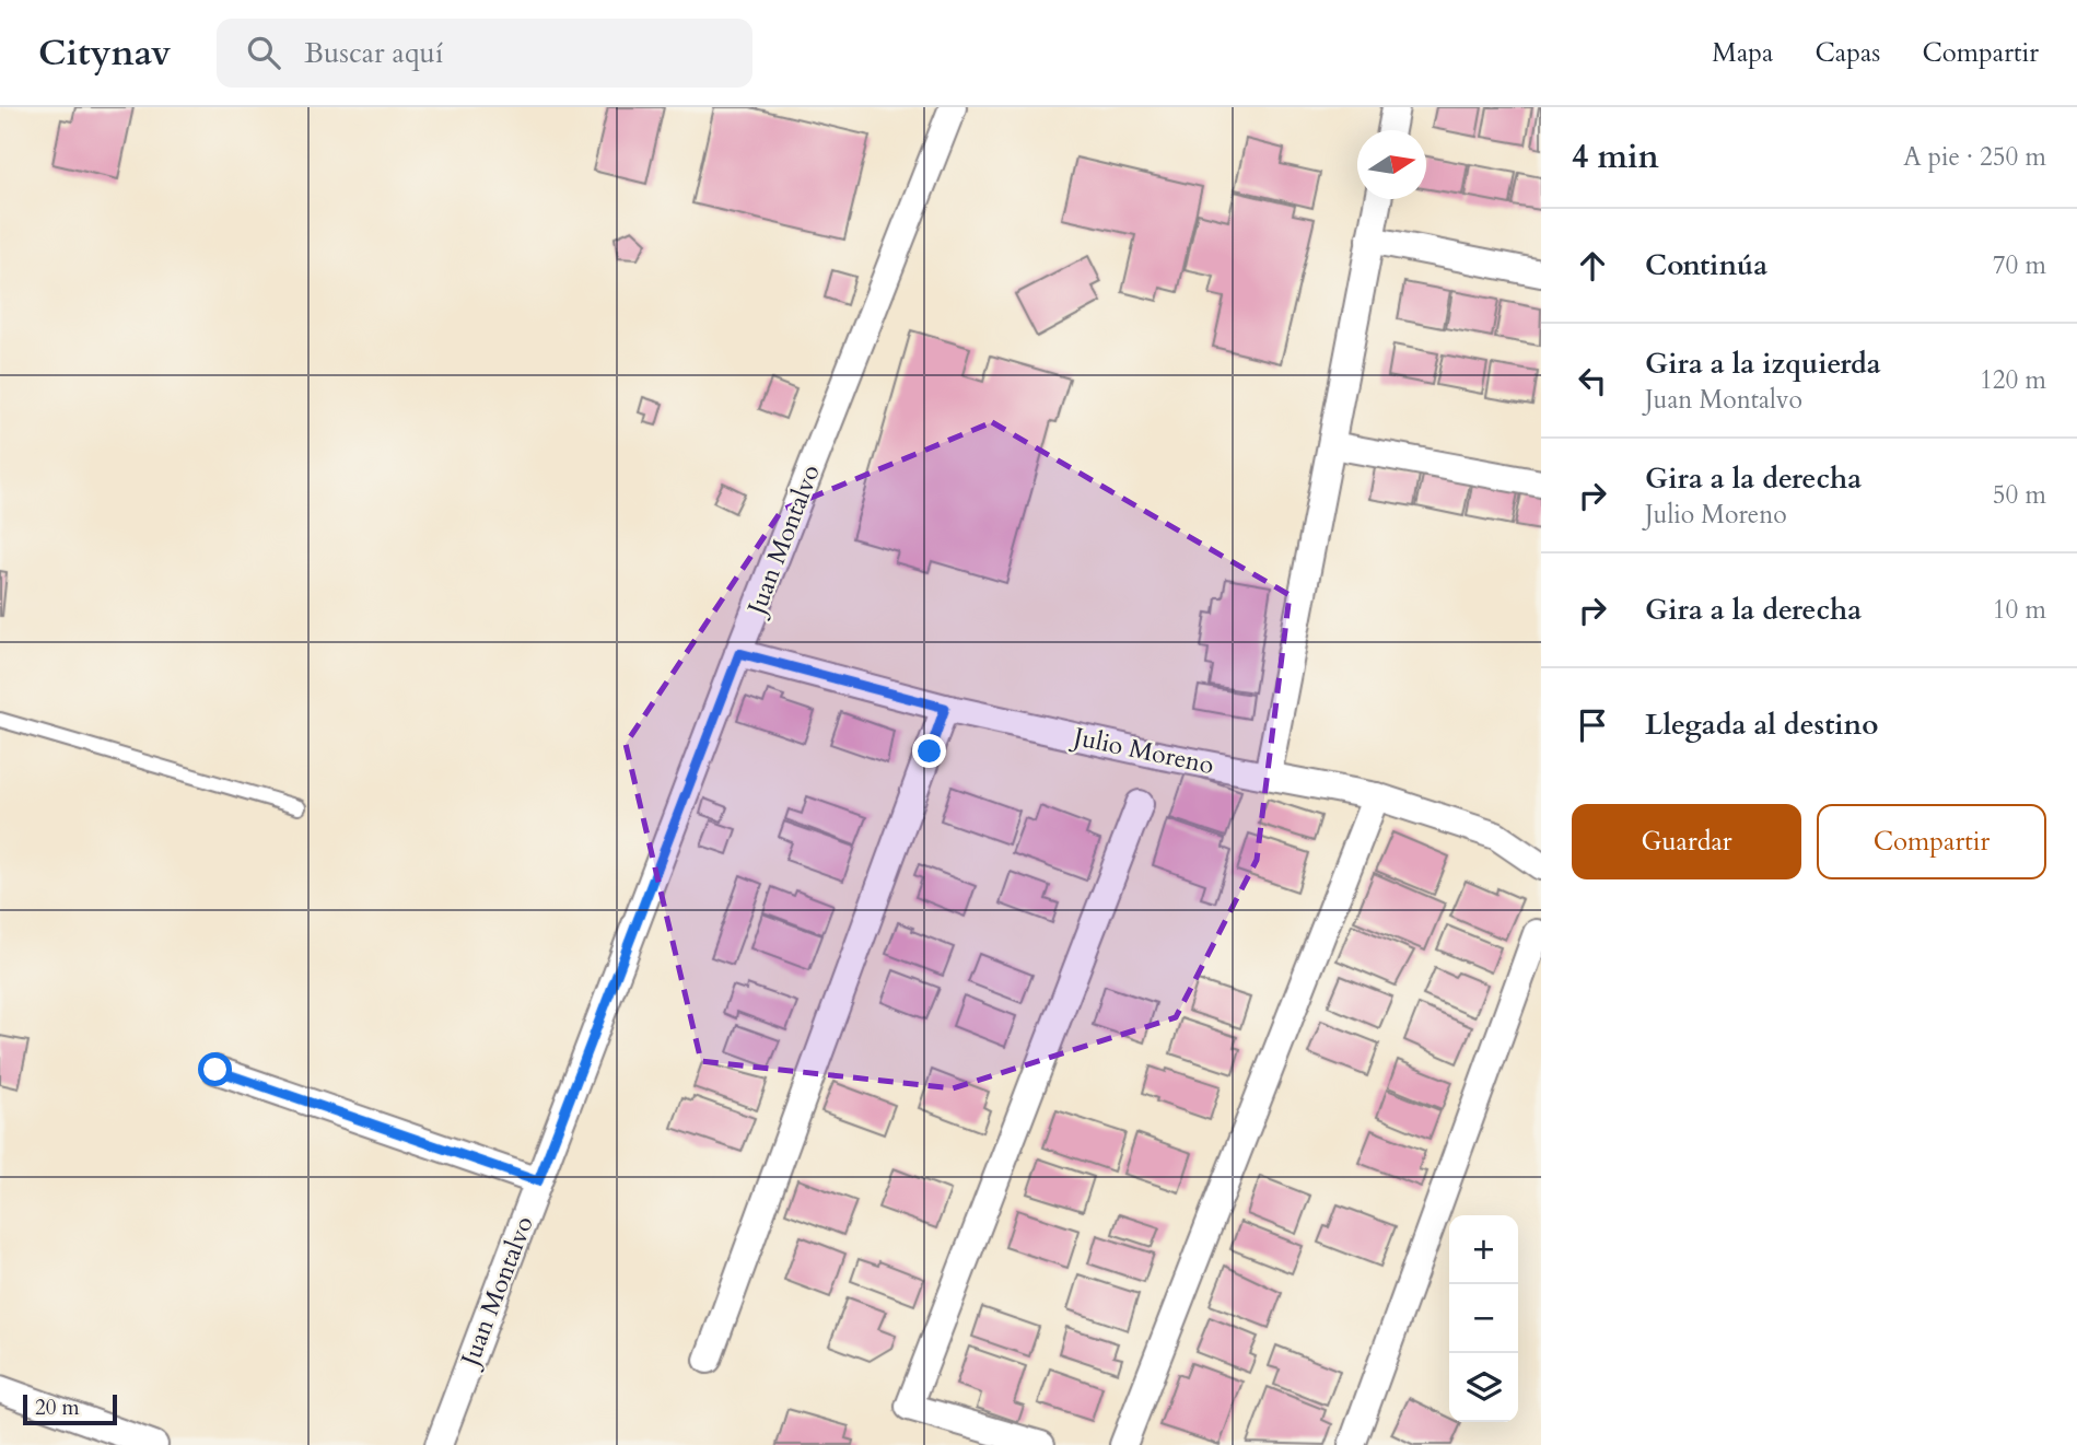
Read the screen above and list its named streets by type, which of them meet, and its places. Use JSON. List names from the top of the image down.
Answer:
{
  "streets": {
    "street": ["Juan Montalvo", "Julio Moreno"]
  },
  "crossings": [
    ["Juan Montalvo", "Julio Moreno"]
  ],
  "scale_bar": "20 m",
  "north": "right",
  "page": {
    "header": "Citynav",
    "search": "Buscar aquí",
    "nav": ["Mapa", "Capas", "Compartir"],
    "heading": ["4 min", "A pie · 250 m"],
    "list": [
      ["Continúa", "70 m"],
      ["Gira a la izquierda", "Juan Montalvo", "120 m"],
      ["Gira a la derecha", "Julio Moreno", "50 m"],
      ["Gira a la derecha", "10 m"],
      "Llegada al destino"
    ],
    "buttons": ["Guardar", "Compartir"],
    "map_buttons": ["+", "−"],
    "scale": "20 m"
  }
}
